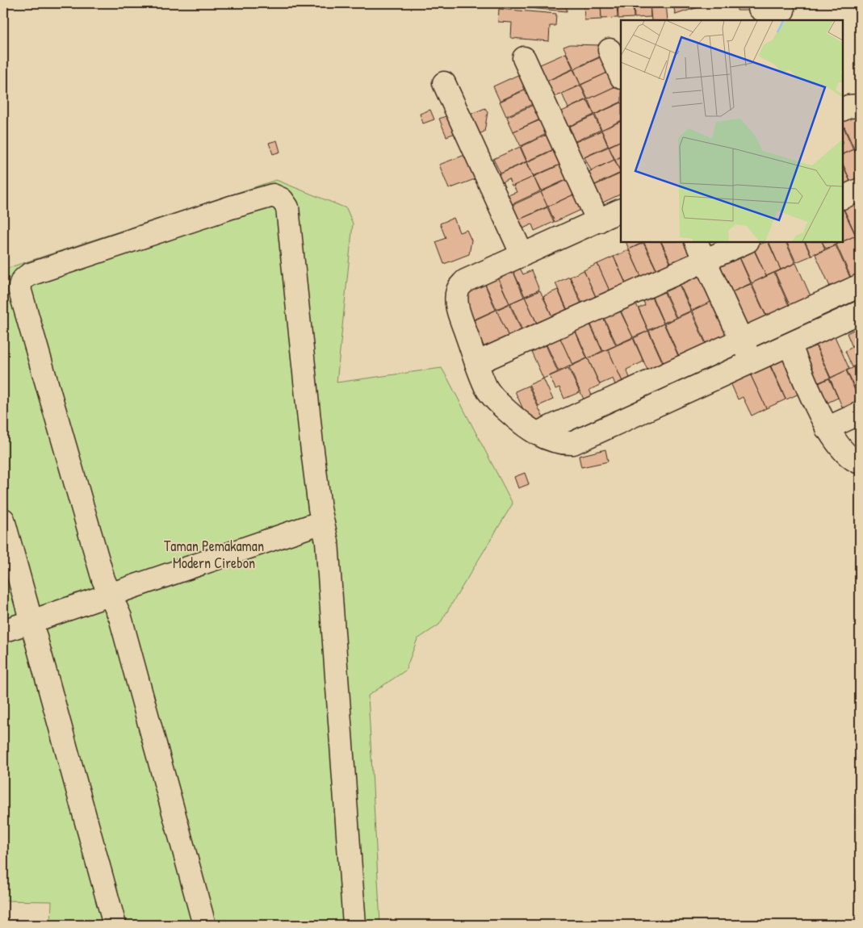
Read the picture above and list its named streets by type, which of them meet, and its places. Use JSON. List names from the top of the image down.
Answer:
{
  "parks": ["Taman Pemakaman Modern Cirebon"]
}
